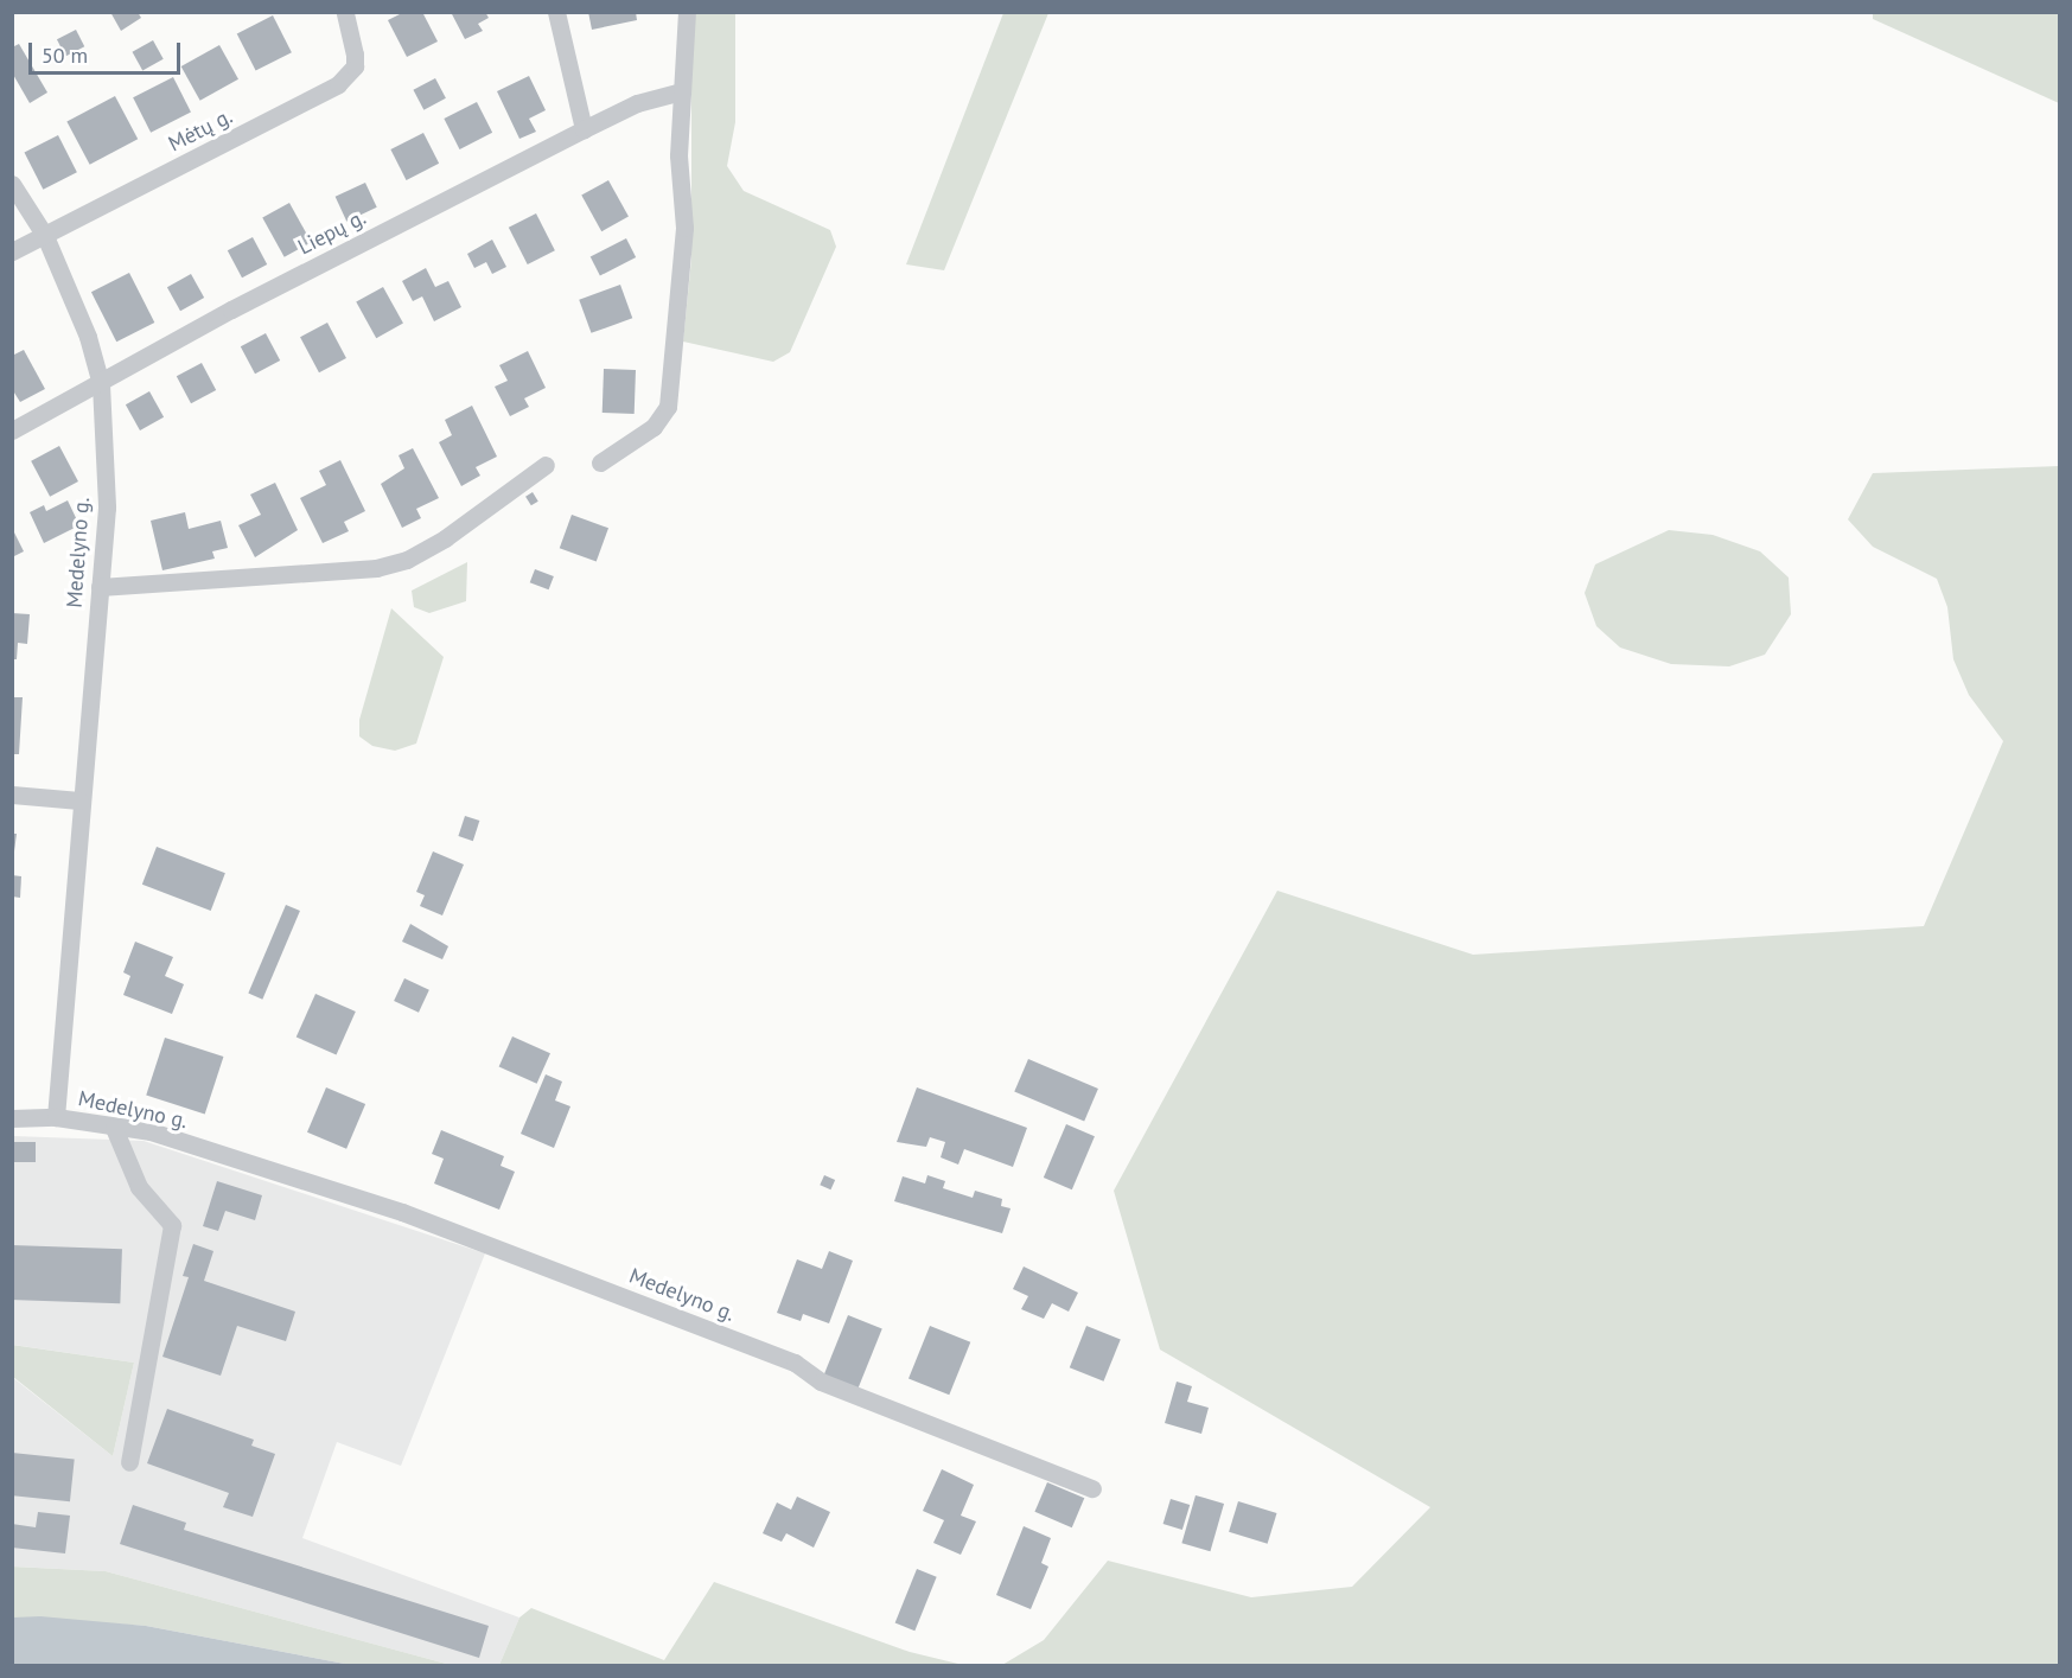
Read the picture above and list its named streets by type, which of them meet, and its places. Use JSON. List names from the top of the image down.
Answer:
{
  "streets": {
    "street": ["Mėtų g.", "Liepų g.", "Medelyno g."]
  },
  "crossings": [
    ["Mėtų g.", "Medelyno g."],
    ["Liepų g.", "Medelyno g."]
  ],
  "scale_bar": "50 m"
}
